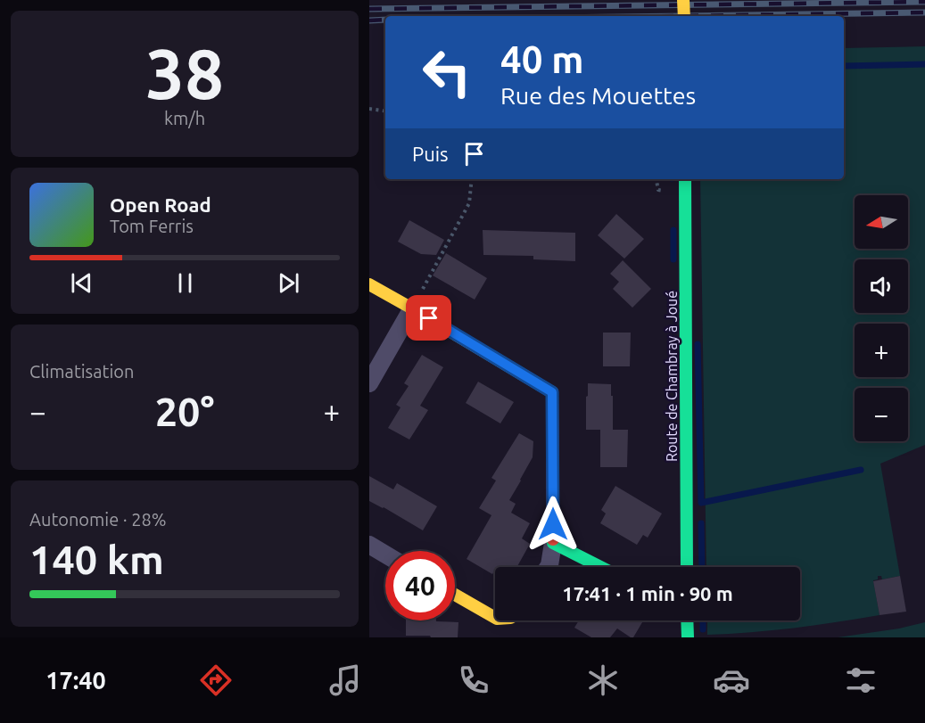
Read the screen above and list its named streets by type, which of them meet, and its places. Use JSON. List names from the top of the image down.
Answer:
{
  "streets": {
    "street": ["Route de Chambray à Joué"]
  },
  "north": "left",
  "page": {
    "tile": [
      ["38", "km/h"],
      "Climatisation",
      ["Autonomie · 28%", "140 km"]
    ],
    "turn": ["40 m", "Rue des Mouettes"],
    "then": "Puis",
    "song": ["Open Road", "Tom Ferris"],
    "map_buttons": ["+", "−"],
    "heat": ["−", "20°", "+"],
    "limit": "40",
    "trip": "17:41 · 1 min · 90 m",
    "tabs": "17:40"
  }
}
